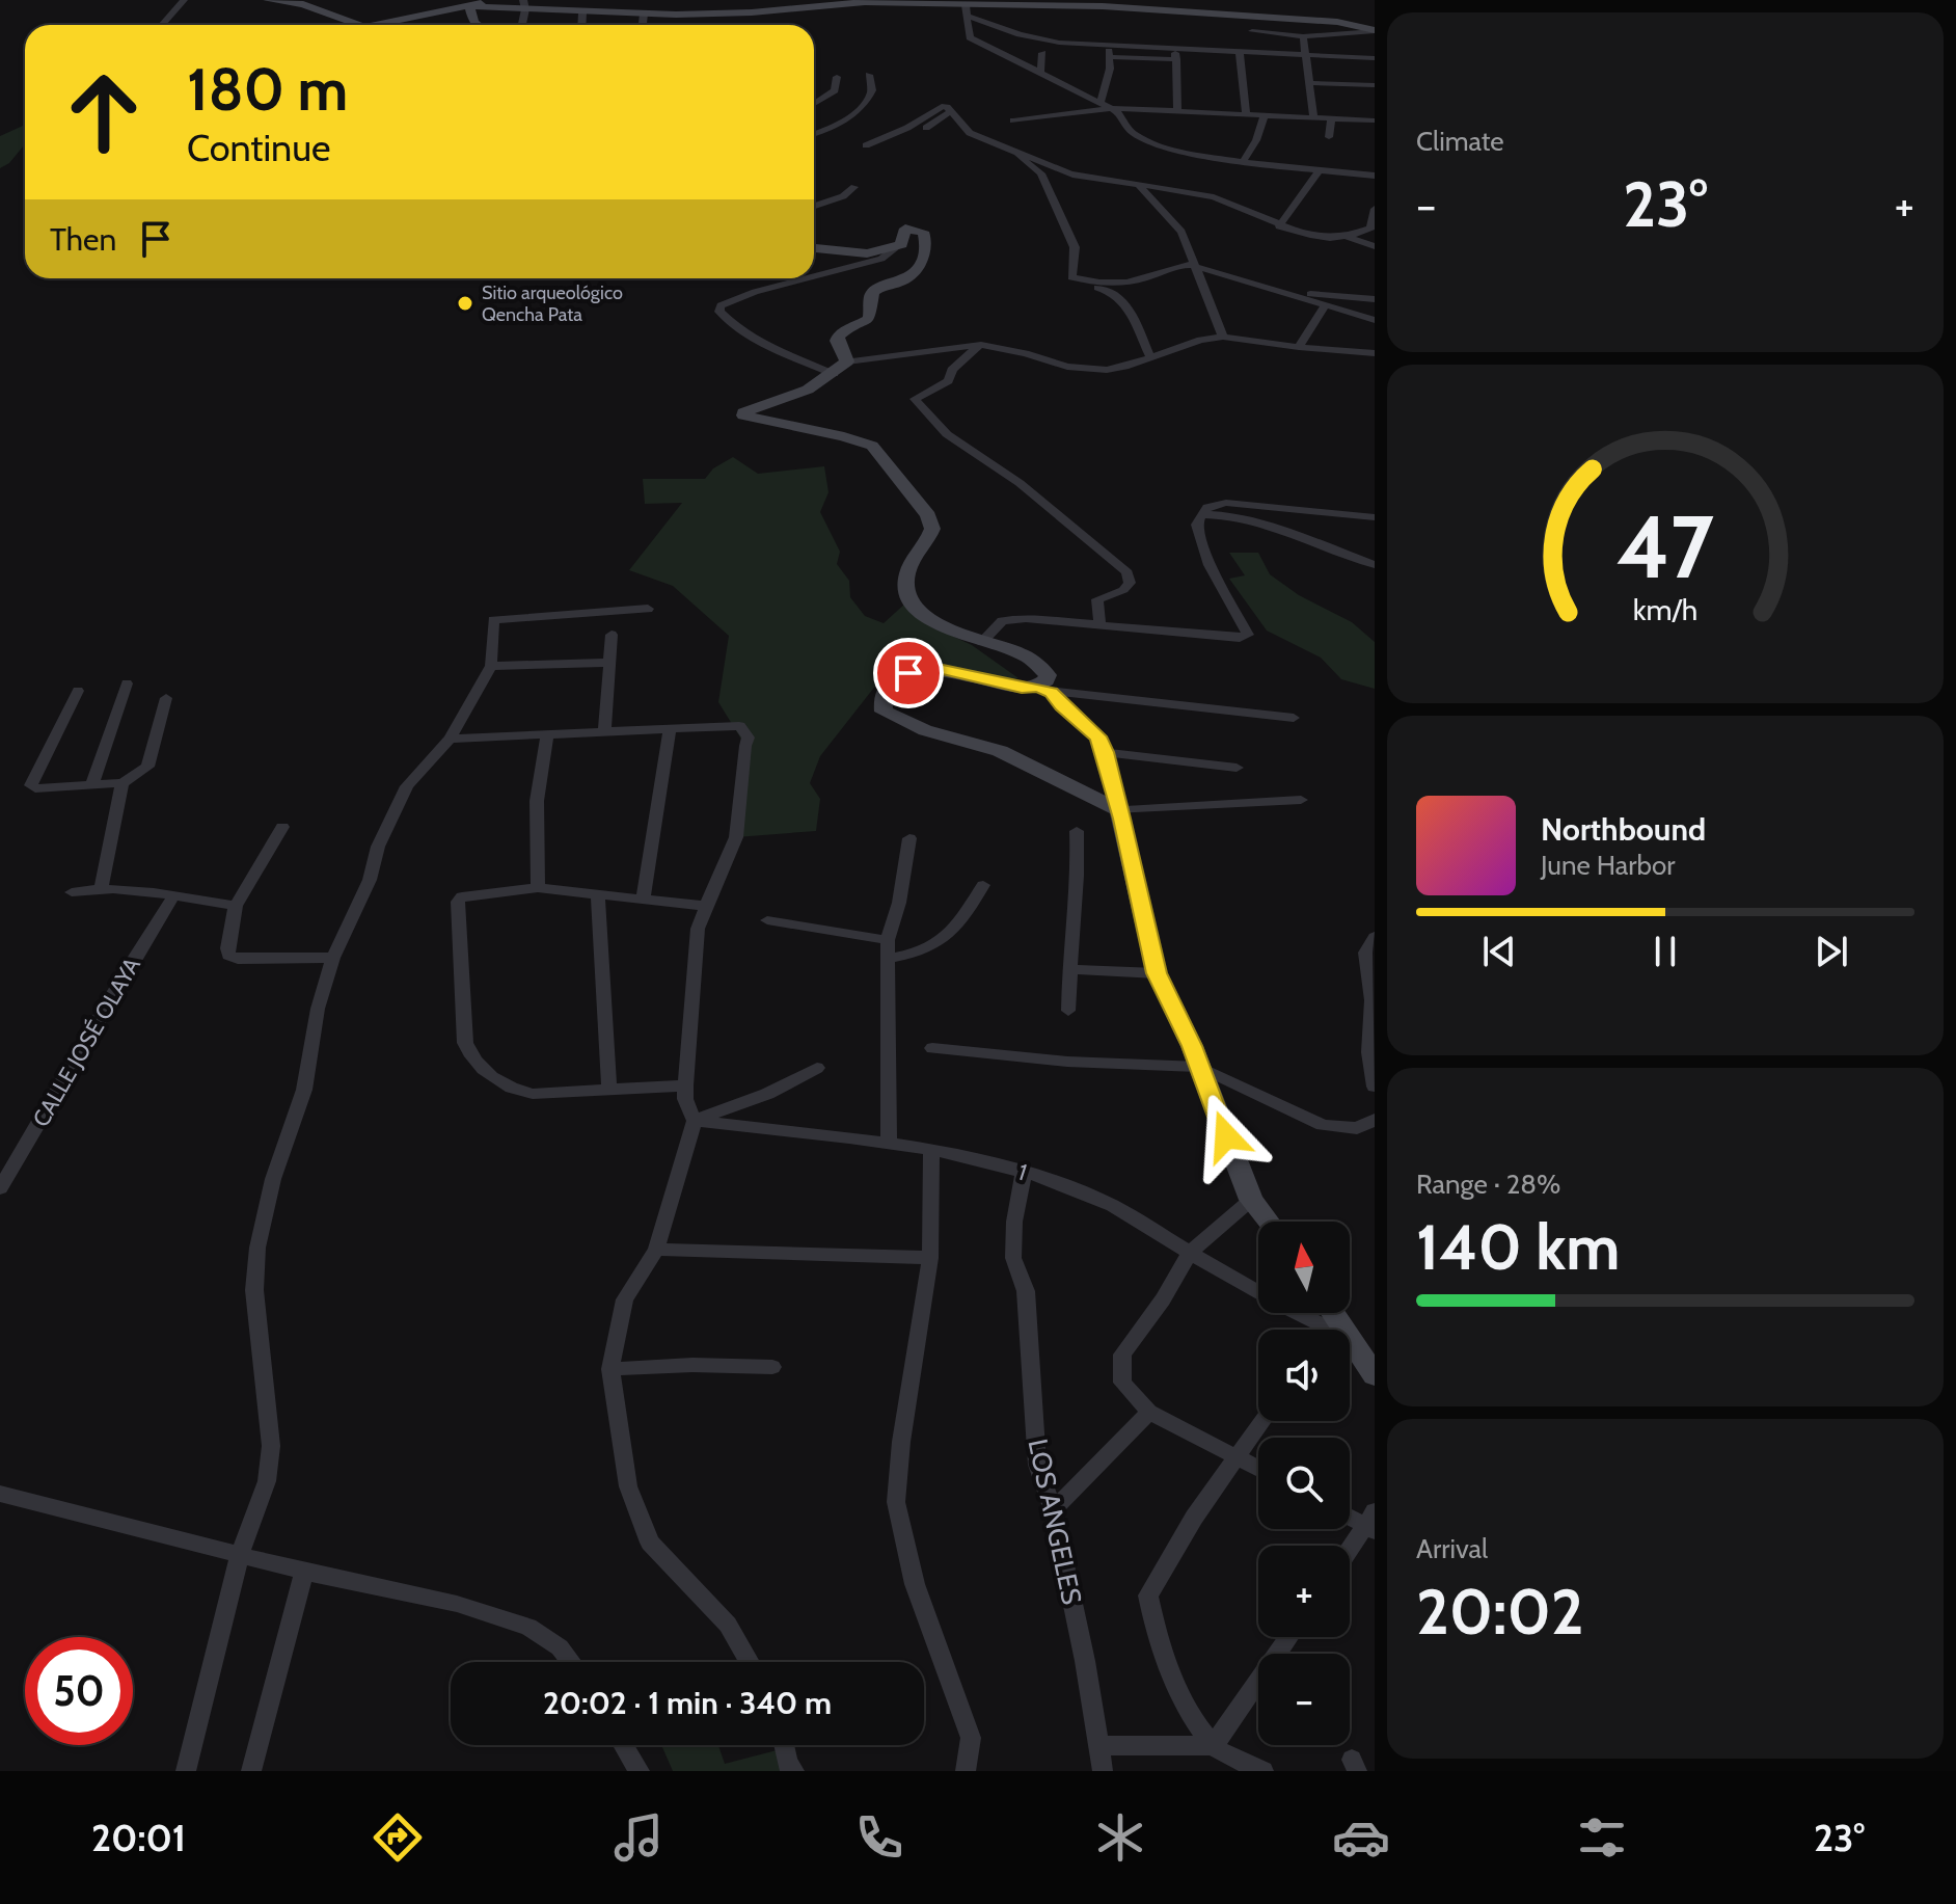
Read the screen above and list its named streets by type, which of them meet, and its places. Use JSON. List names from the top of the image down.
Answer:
{
  "streets": {
    "street": ["CALLE JOSÉ OLAYA", "1", "LOS ANGELES"]
  },
  "crossings": [
    ["1", "LOS ANGELES"]
  ],
  "places": ["Sitio arqueológico Qencha Pata"],
  "north": "top",
  "page": {
    "tile": [
      "Climate",
      ["Range · 28%", "140 km"],
      ["Arrival", "20:02"]
    ],
    "turn": ["180 m", "Continue"],
    "heat": ["−", "23°", "+"],
    "then": "Then",
    "song": ["Northbound", "June Harbor"],
    "map_buttons": ["+", "−"],
    "limit": "50",
    "trip": "20:02 · 1 min · 340 m",
    "tabs": ["20:01", "23°"],
    "gauge": ["47", "km/h"]
  }
}
